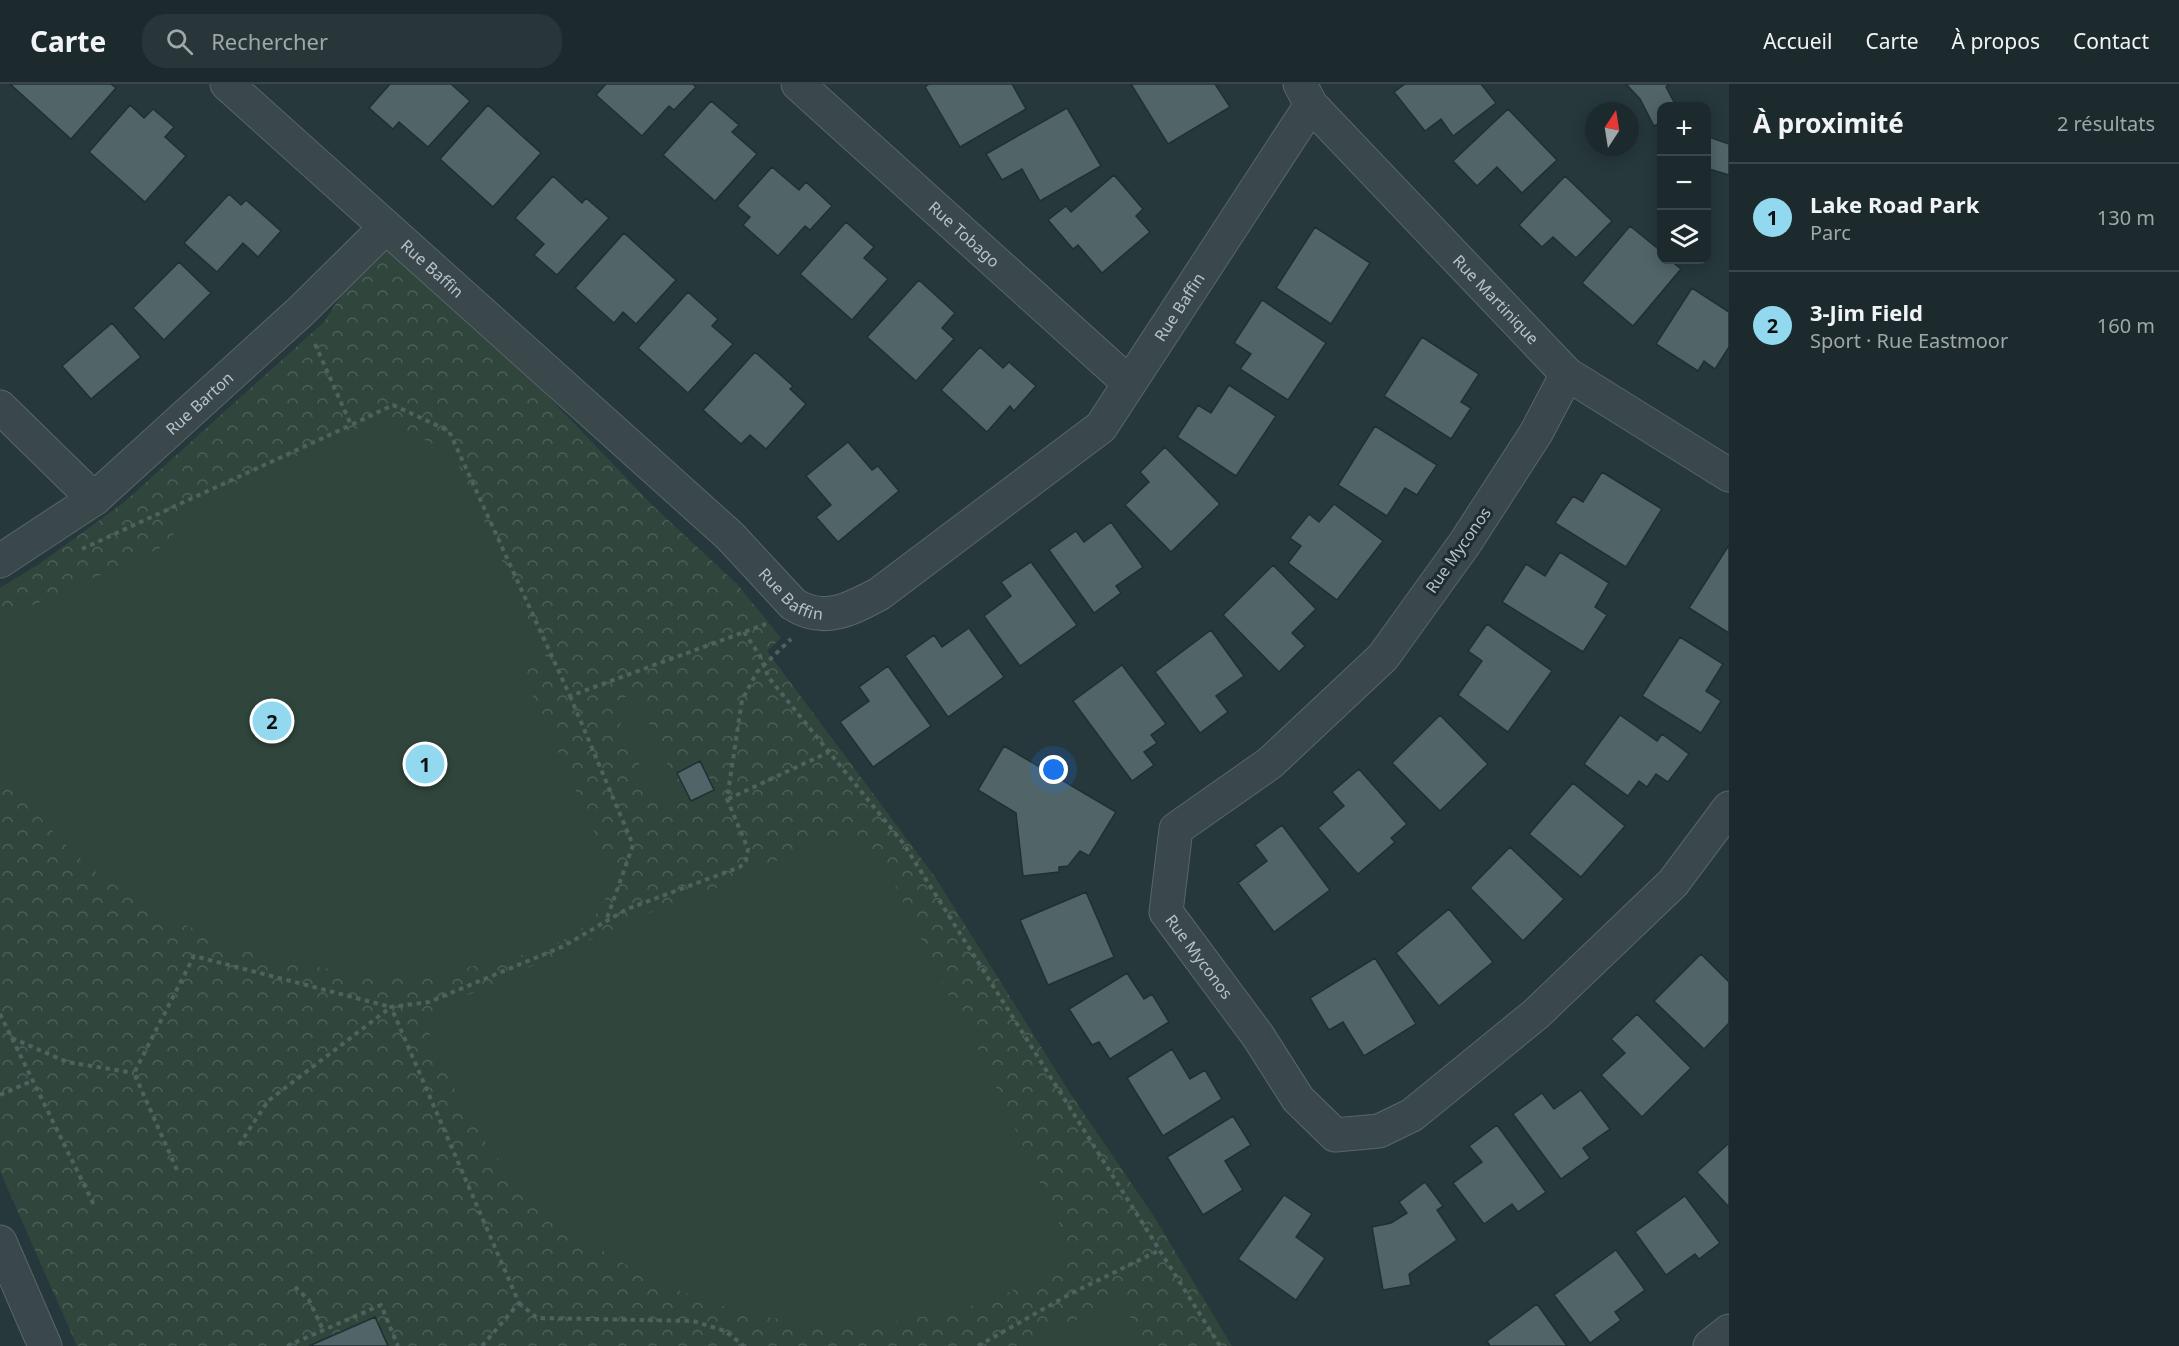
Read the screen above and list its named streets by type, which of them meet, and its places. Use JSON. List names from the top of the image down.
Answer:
{
  "streets": {
    "street": [
      "Rue Tobago",
      "Rue Baffin",
      "Rue Martinique",
      "Rue Barton",
      "Rue Myconos"
    ]
  },
  "crossings": [
    ["Rue Tobago", "Rue Baffin"],
    ["Rue Baffin", "Rue Martinique"],
    ["Rue Baffin", "Rue Barton"],
    ["Rue Martinique", "Rue Myconos"]
  ],
  "north": "top",
  "page": {
    "header": "Carte",
    "search": "Rechercher",
    "nav": [
      "Accueil",
      "Carte",
      "À propos",
      "Contact"
    ],
    "heading": ["À proximité", "2 résultats"],
    "map_buttons": ["+", "−"],
    "list": [
      {
        "mark": "1",
        "name": "Lake Road Park",
        "note": "Parc",
        "value": "130 m"
      },
      {
        "mark": "2",
        "name": "3-Jim Field",
        "note": "Sport · Rue Eastmoor",
        "value": "160 m"
      }
    ],
    "pins": ["2", "1"]
  }
}
